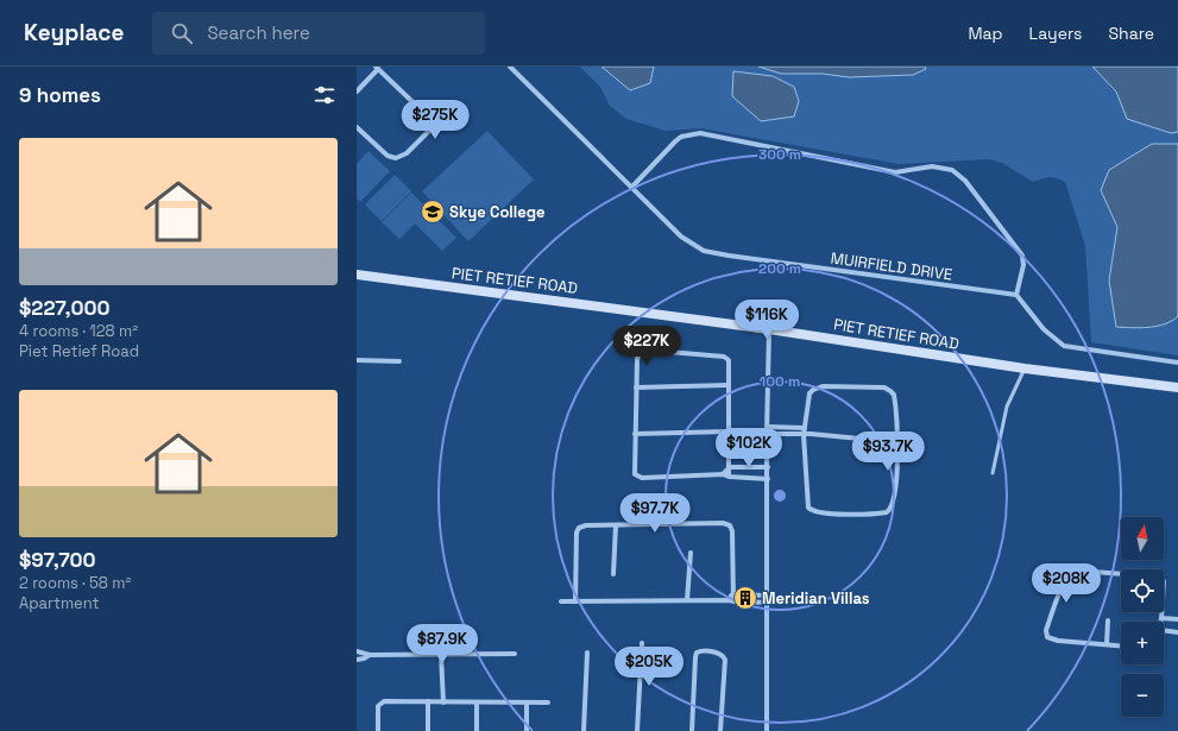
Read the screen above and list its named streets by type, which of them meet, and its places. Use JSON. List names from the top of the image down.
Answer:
{
  "streets": {
    "street": ["MUIRFIELD DRIVE", "PIET RETIEF ROAD"]
  },
  "places": {
    "school or university": ["Skye College"],
    "building": ["Meridian Villas"]
  },
  "north": "top",
  "page": {
    "header": "Keyplace",
    "search": "Search here",
    "nav": ["Map", "Layers", "Share"],
    "heading": "9 homes",
    "price": [
      "$275K",
      "$116K",
      "$227K",
      "$102K",
      "$93.7K",
      "$97.7K",
      "$208K",
      "$87.9K",
      "$205K"
    ],
    "list": [
      {
        "name": "$227,000",
        "note": "4 rooms · 128 m² · Piet Retief Road"
      },
      {
        "name": "$97,700",
        "note": "2 rooms · 58 m² · Apartment"
      }
    ],
    "map_buttons": ["+", "−"]
  },
  "rings": ["300 m", "200 m", "100 m"]
}
